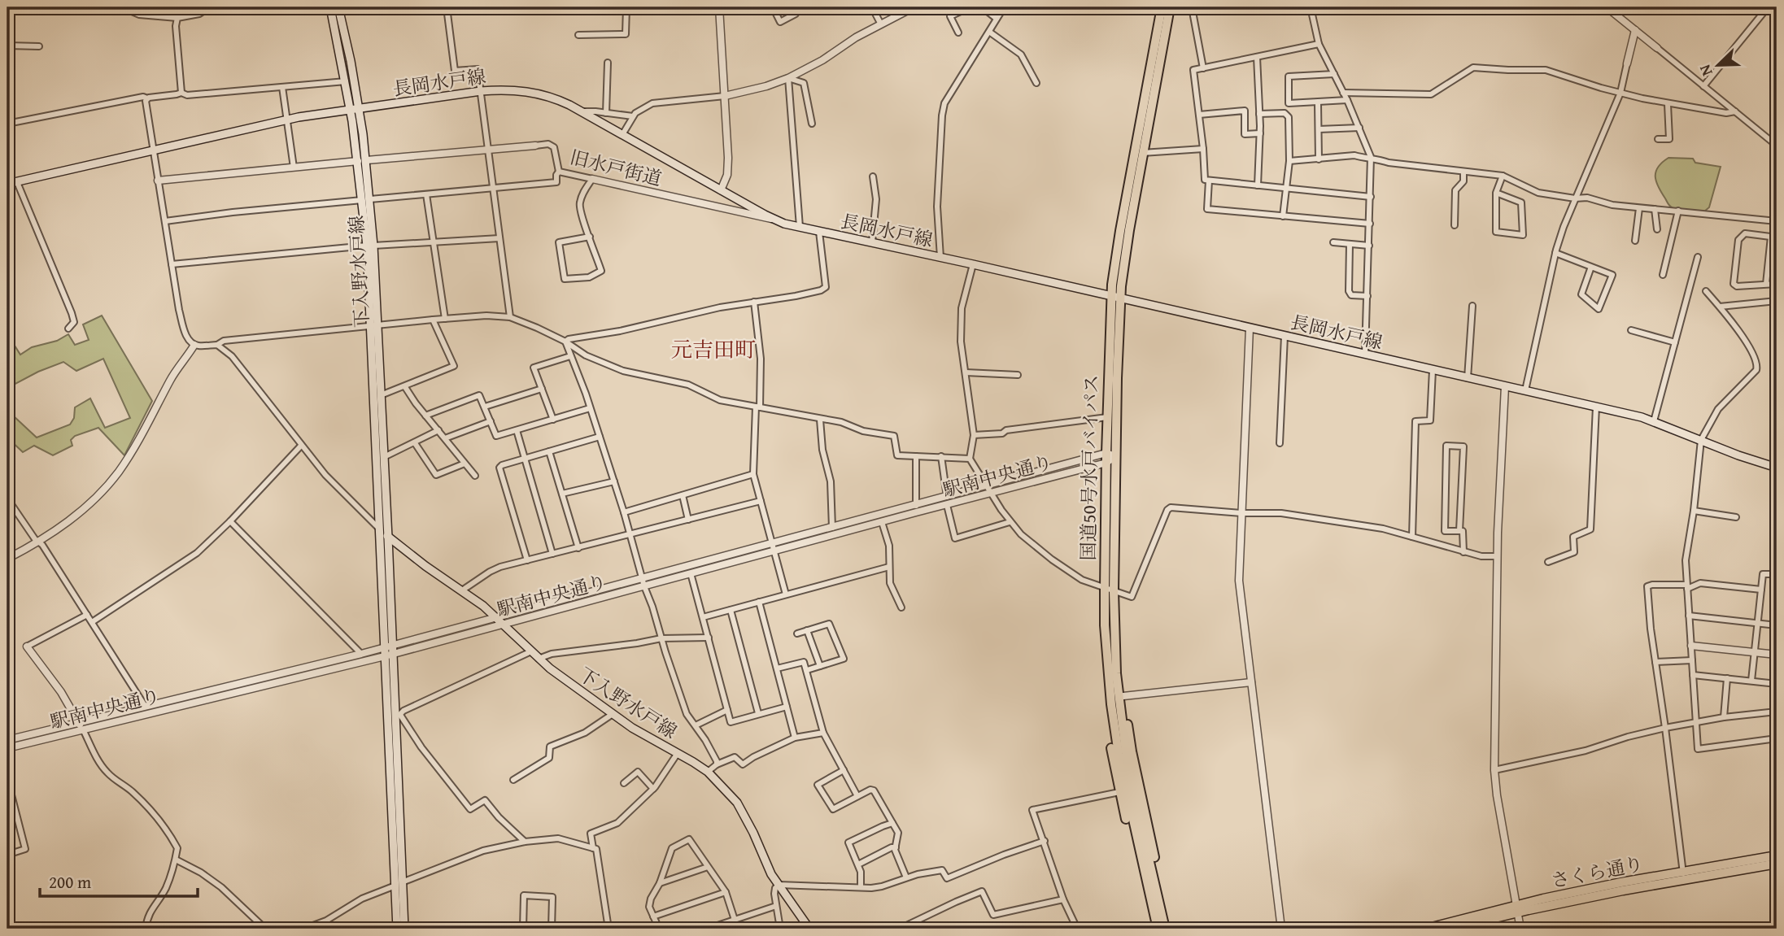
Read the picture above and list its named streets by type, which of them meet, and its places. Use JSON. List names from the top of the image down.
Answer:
{
  "streets": {
    "highway": ["国道50号水戸バイパス"],
    "main road": ["長岡水戸線", "下入野水戸線", "さくら通り"],
    "street": ["旧水戸街道", "駅南中央通り"]
  },
  "crossings": [
    ["長岡水戸線", "旧水戸街道"],
    ["長岡水戸線", "下入野水戸線"],
    ["長岡水戸線", "国道50号水戸バイパス"],
    ["旧水戸街道", "下入野水戸線"],
    ["下入野水戸線", "駅南中央通り"],
    ["国道50号水戸バイパス", "駅南中央通り"]
  ],
  "districts": ["元吉田町"],
  "scale_bar": "200 m",
  "north": "bottom left"
}
